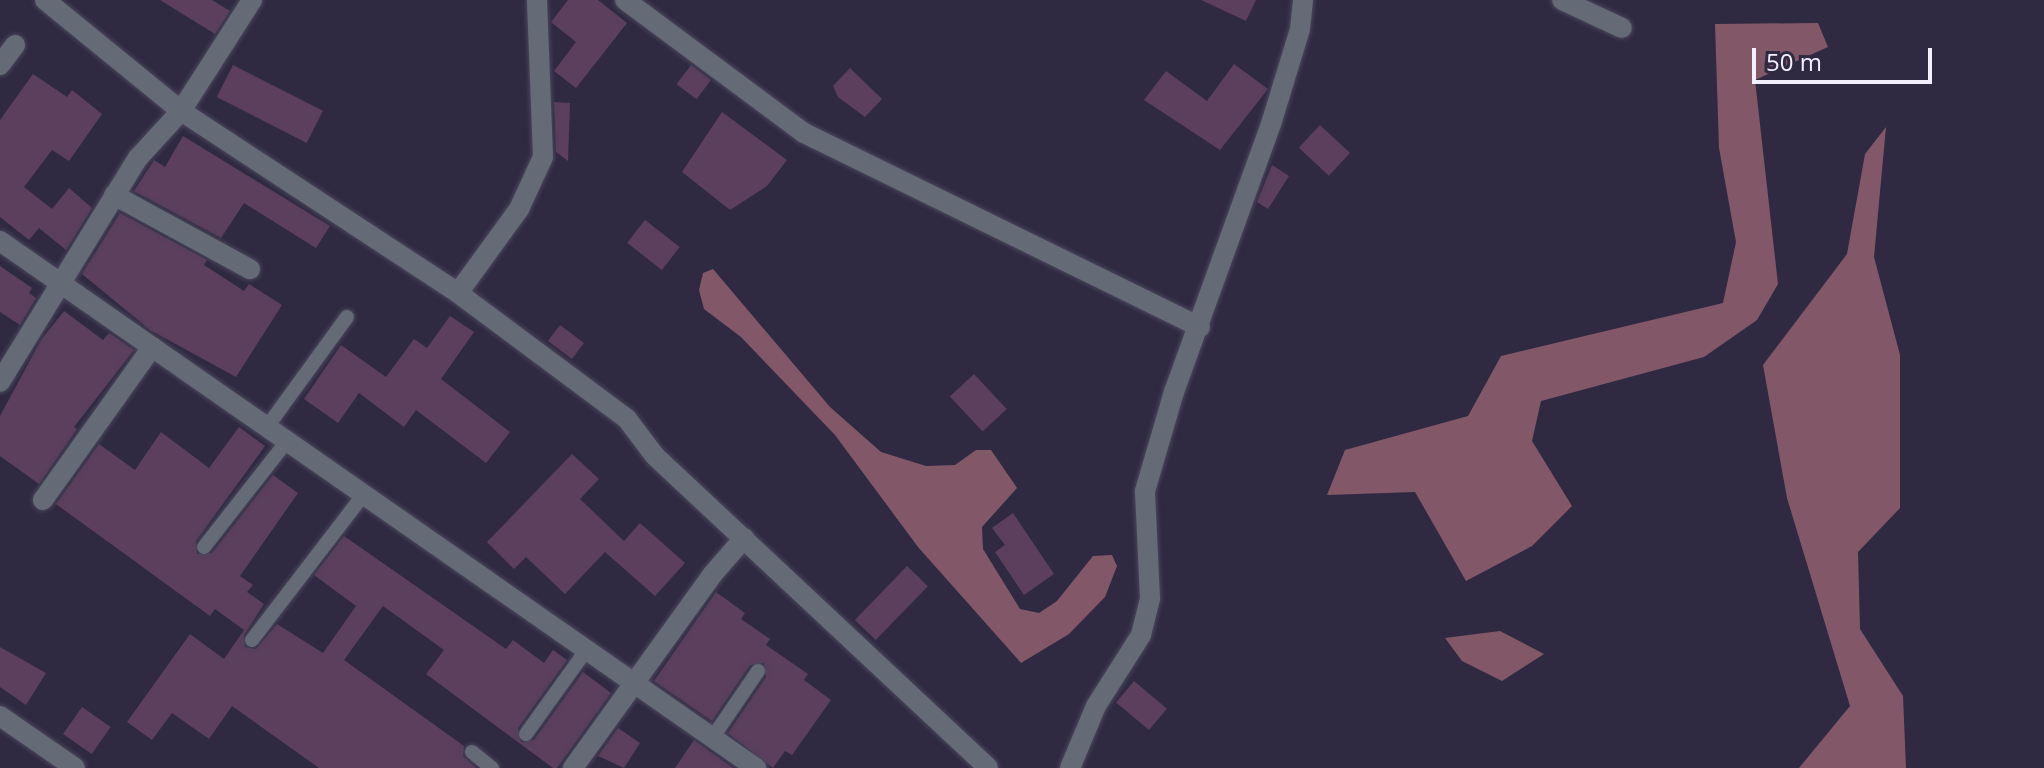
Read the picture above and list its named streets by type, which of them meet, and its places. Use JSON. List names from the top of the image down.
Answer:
{
  "scale_bar": "50 m"
}
